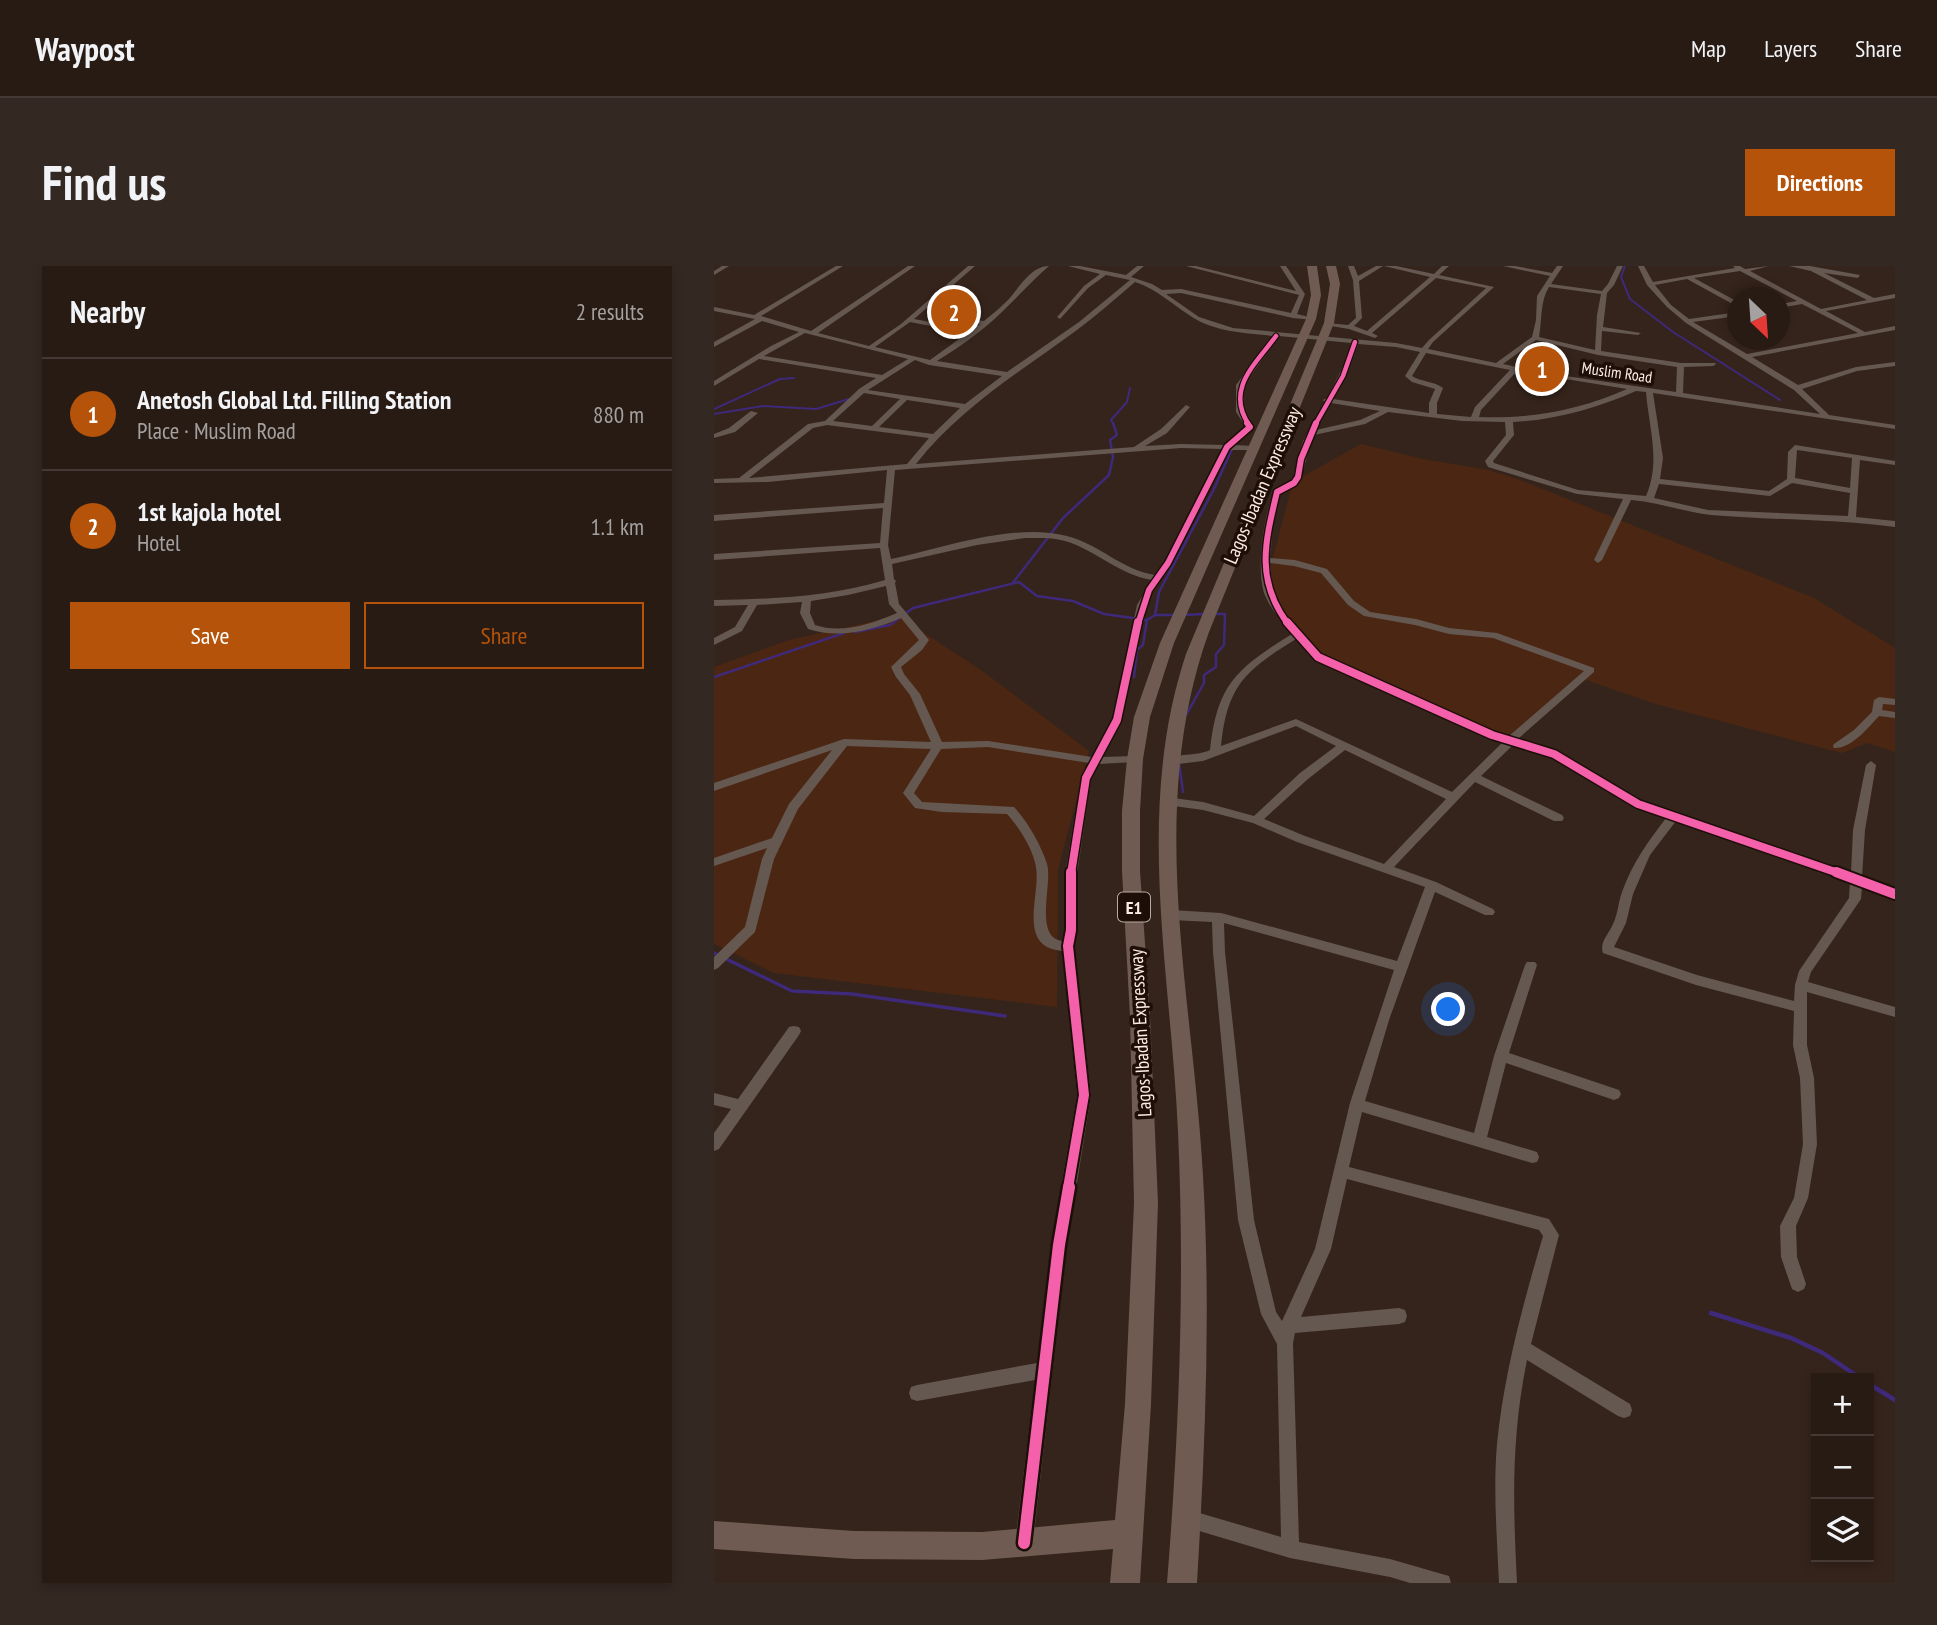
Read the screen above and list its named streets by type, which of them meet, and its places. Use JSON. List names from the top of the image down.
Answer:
{
  "streets": {
    "highway": ["Lagos-Ibadan Expressway", "E1"],
    "street": ["Muslim Road"]
  },
  "crossings": [
    ["Muslim Road", "Lagos-Ibadan Expressway"]
  ],
  "north": "bottom right",
  "page": {
    "header": "Waypost",
    "nav": ["Map", "Layers", "Share"],
    "buttons": [
      "Directions",
      ["Save", "Share"]
    ],
    "title": "Find us",
    "heading": ["Nearby", "2 results"],
    "pins": ["2", "1"],
    "list": [
      {
        "mark": "1",
        "name": "Anetosh Global Ltd. Filling Station",
        "note": "Place · Muslim Road",
        "value": "880 m"
      },
      {
        "mark": "2",
        "name": "1st kajola hotel",
        "note": "Hotel",
        "value": "1.1 km"
      }
    ],
    "map_buttons": ["+", "−"]
  }
}
